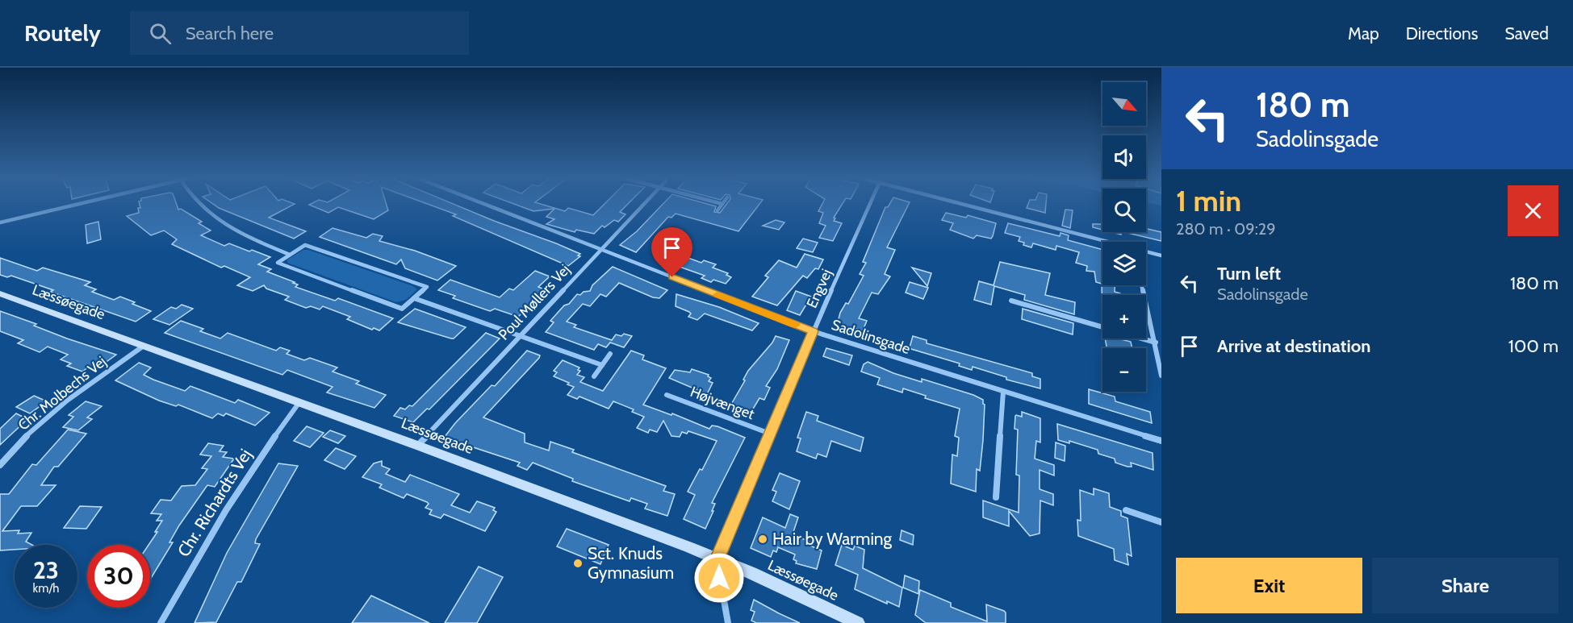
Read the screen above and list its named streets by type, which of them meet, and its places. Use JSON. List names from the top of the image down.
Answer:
{
  "streets": {
    "street": [
      "Engvej",
      "Læssøegade",
      "Poul Møllers Vej",
      "Sadolinsgade",
      "Chr. Molbechs Vej",
      "Højvænget",
      "Chr. Richardts Vej"
    ]
  },
  "crossings": [
    ["Engvej", "Læssøegade"],
    ["Engvej", "Sadolinsgade"],
    ["Engvej", "Højvænget"],
    ["Læssøegade", "Poul Møllers Vej"],
    ["Læssøegade", "Chr. Molbechs Vej"],
    ["Læssøegade", "Chr. Richardts Vej"],
    ["Poul Møllers Vej", "Sadolinsgade"]
  ],
  "places": ["Hair by Warming", "Sct. Knuds Gymnasium"],
  "north": "bottom right",
  "page": {
    "header": "Routely",
    "search": "Search here",
    "nav": ["Map", "Directions", "Saved"],
    "turn": ["180 m", "Sadolinsgade"],
    "map_buttons": ["+", "−"],
    "heading": ["1 min", "280 m · 09:29"],
    "list": [
      {
        "name": "Turn left",
        "note": "Sadolinsgade",
        "value": "180 m"
      },
      {
        "name": "Arrive at destination",
        "value": "100 m"
      }
    ],
    "speed": "23 km/h",
    "limit": "30",
    "buttons": ["Exit", "Share"]
  }
}
